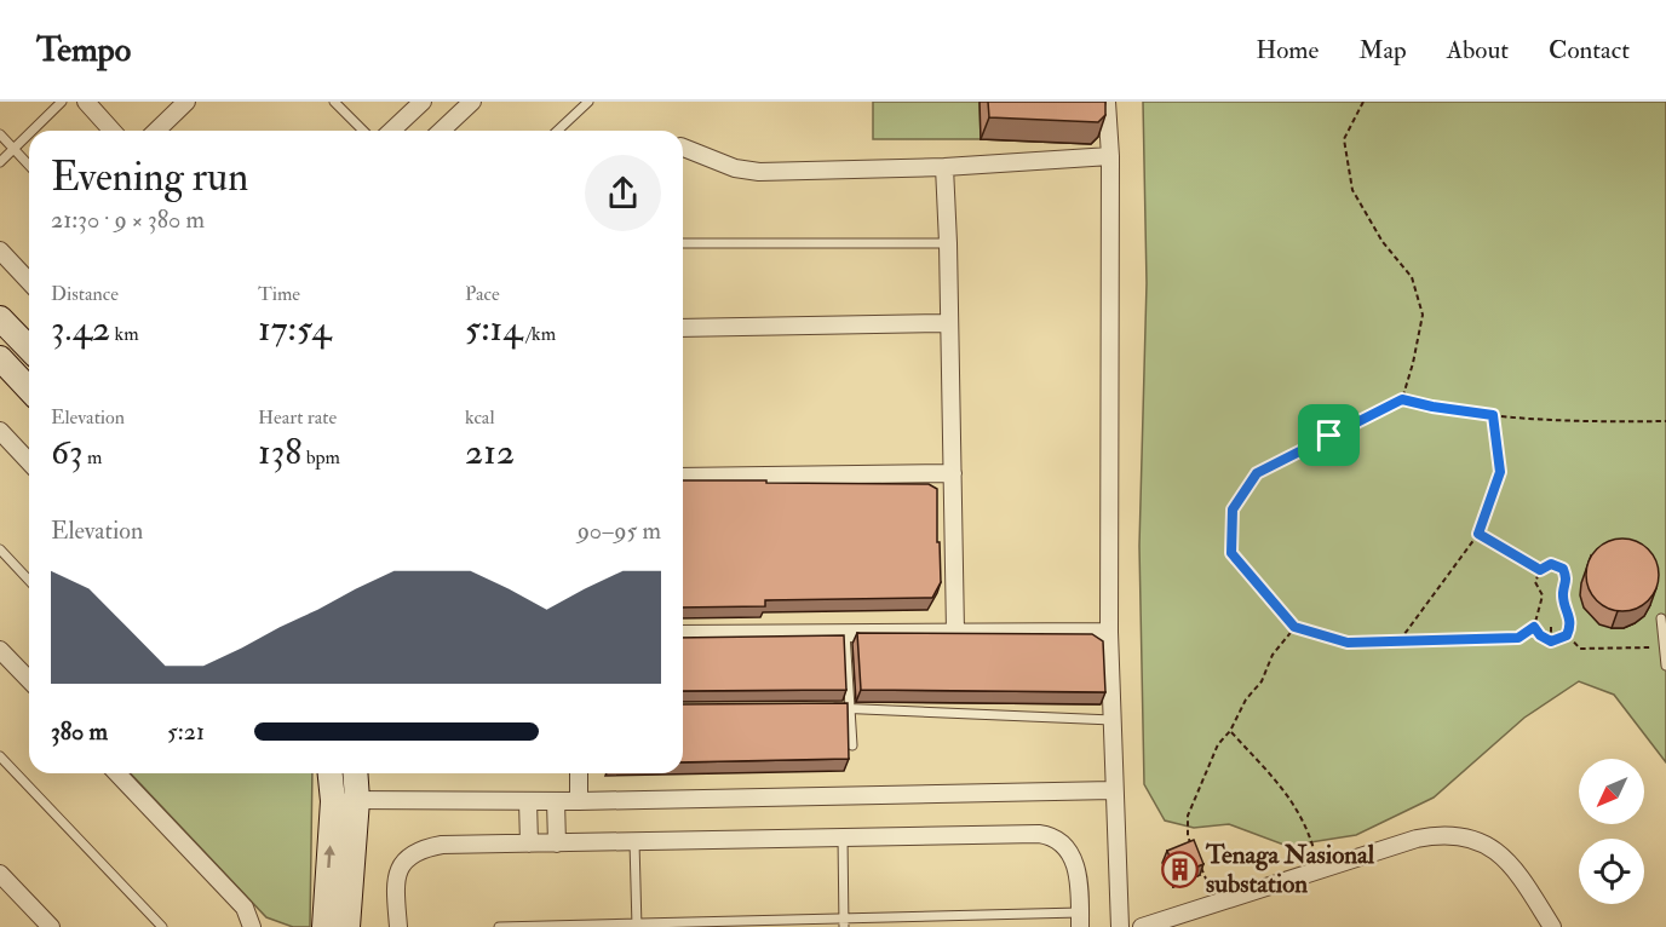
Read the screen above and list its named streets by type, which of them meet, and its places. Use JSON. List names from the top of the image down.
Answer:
{
  "places": {
    "building": ["Tenaga Nasional substation"]
  },
  "north": "bottom left",
  "page": {
    "header": "Tempo",
    "nav": [
      "Home",
      "Map",
      "About",
      "Contact"
    ],
    "heading": ["Evening run", "21:30 · 9 × 380 m"],
    "stats": [
      ["Distance", "3.42 km"],
      ["Time", "17:54"],
      ["Pace", "5:14 /km"],
      ["Elevation", "63 m"],
      ["Heart rate", "138 bpm"],
      ["kcal", "212"]
    ],
    "chart": ["Elevation", "90–95 m"],
    "list": [
      {
        "name": "380 m",
        "note": "5:21"
      }
    ]
  }
}
